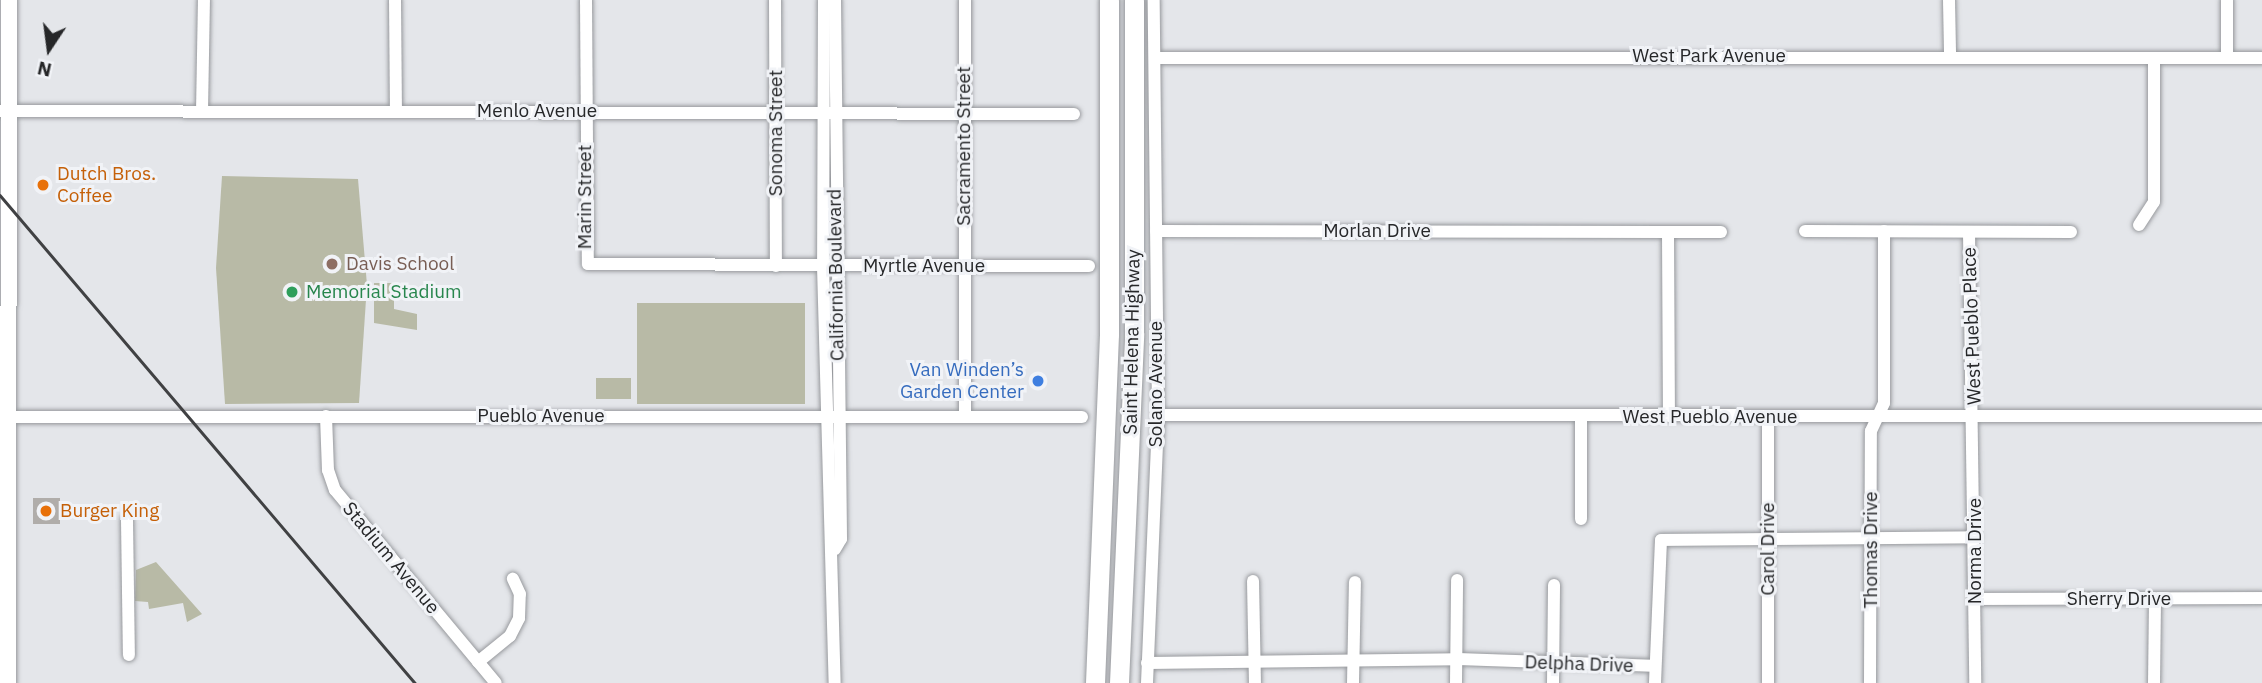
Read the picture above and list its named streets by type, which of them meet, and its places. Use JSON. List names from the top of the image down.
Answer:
{
  "streets": {
    "highway": ["Saint Helena Highway"],
    "street": [
      "West Park Avenue",
      "Menlo Avenue",
      "Sonoma Street",
      "Sacramento Street",
      "Marin Street",
      "Morlan Drive",
      "Myrtle Avenue",
      "California Boulevard",
      "West Pueblo Place",
      "Solano Avenue",
      "Pueblo Avenue",
      "West Pueblo Avenue",
      "Carol Drive",
      "Thomas Drive",
      "Norma Drive",
      "Stadium Avenue",
      "Sherry Drive",
      "Delpha Drive"
    ]
  },
  "crossings": [
    ["West Park Avenue", "Solano Avenue"],
    ["Menlo Avenue", "Sonoma Street"],
    ["Menlo Avenue", "Sacramento Street"],
    ["Menlo Avenue", "Marin Street"],
    ["Menlo Avenue", "California Boulevard"],
    ["Sonoma Street", "Myrtle Avenue"],
    ["Sacramento Street", "Myrtle Avenue"],
    ["Sacramento Street", "Pueblo Avenue"],
    ["Marin Street", "Myrtle Avenue"],
    ["Morlan Drive", "Solano Avenue"],
    ["Myrtle Avenue", "California Boulevard"],
    ["California Boulevard", "Pueblo Avenue"],
    ["West Pueblo Place", "West Pueblo Avenue"],
    ["West Pueblo Place", "Norma Drive"],
    ["Solano Avenue", "West Pueblo Avenue"],
    ["Solano Avenue", "Delpha Drive"],
    ["Pueblo Avenue", "Stadium Avenue"],
    ["West Pueblo Avenue", "Carol Drive"],
    ["West Pueblo Avenue", "Thomas Drive"],
    ["West Pueblo Avenue", "Norma Drive"],
    ["Carol Drive", "Delpha Drive"],
    ["Thomas Drive", "Delpha Drive"],
    ["Norma Drive", "Sherry Drive"],
    ["Norma Drive", "Delpha Drive"]
  ],
  "places": [
    "Dutch Bros. Coffee",
    "Davis School",
    "Memorial Stadium",
    "Van Winden’s Garden Center",
    "Burger King"
  ],
  "north": "bottom"
}
